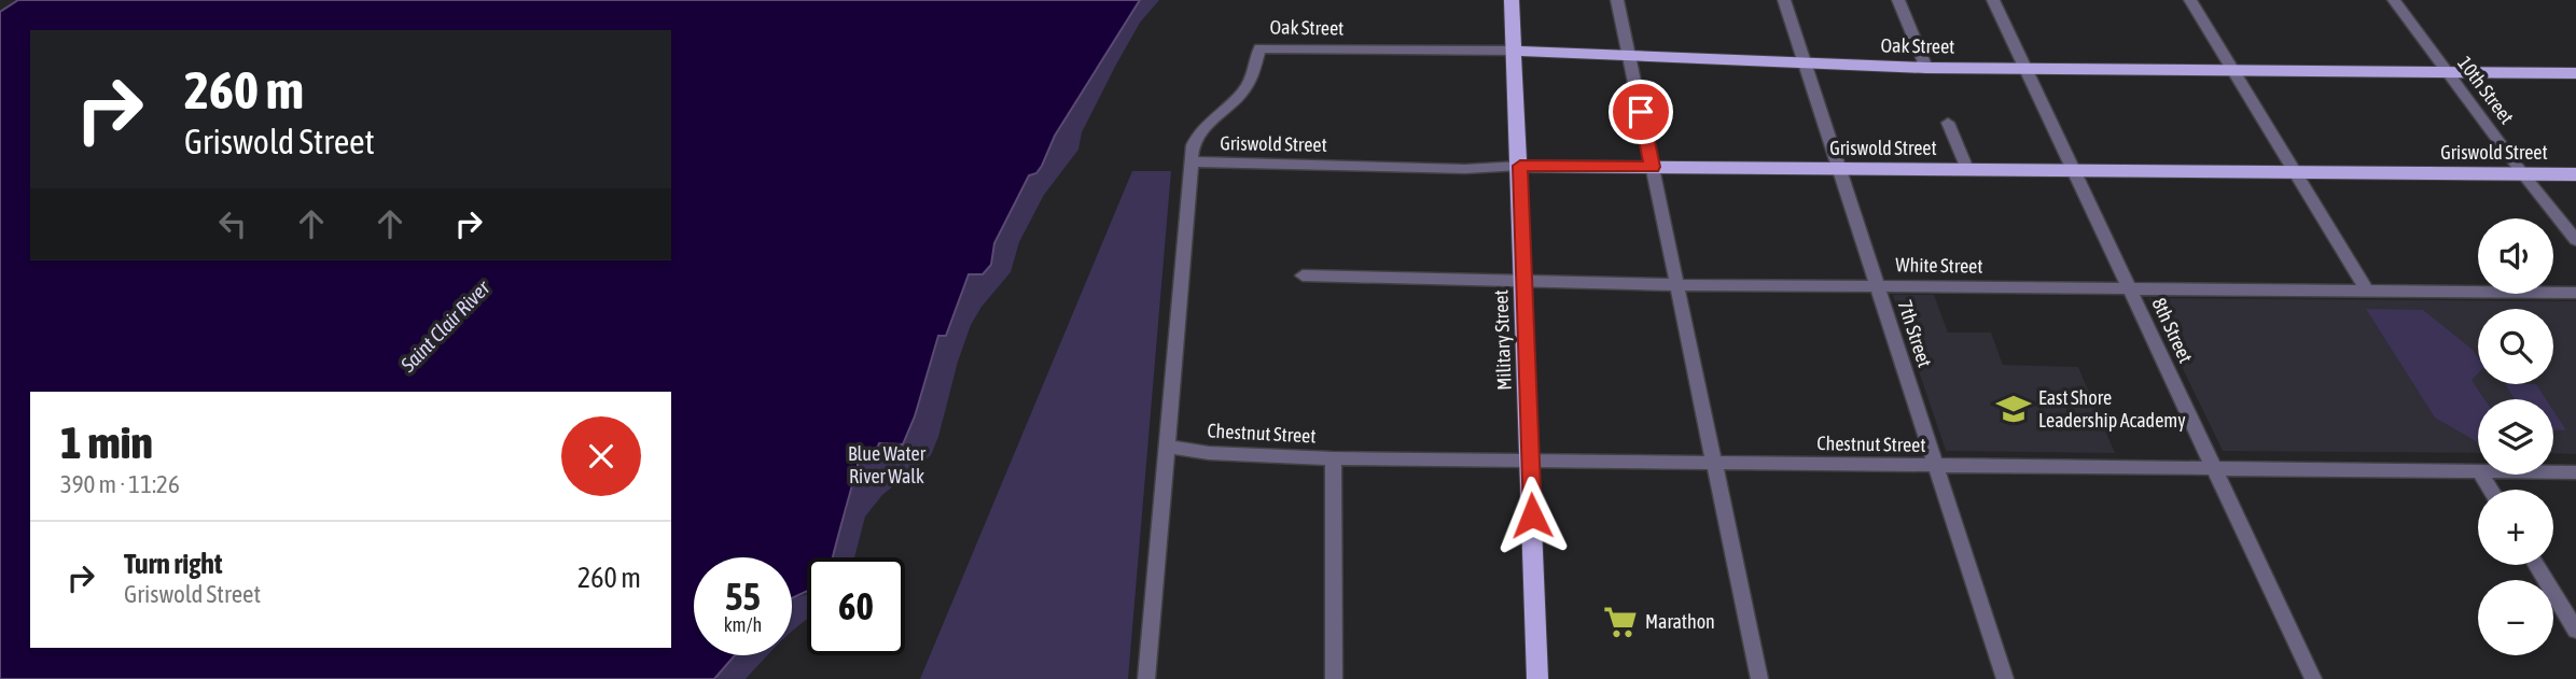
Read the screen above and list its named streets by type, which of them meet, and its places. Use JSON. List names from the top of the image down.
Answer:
{
  "streets": {
    "main road": ["Oak Street", "Griswold Street", "Military Street"],
    "street": [
      "10th Street",
      "White Street",
      "8th Street",
      "7th Street",
      "Chestnut Street"
    ]
  },
  "crossings": [
    ["Oak Street", "10th Street"],
    ["Oak Street", "Griswold Street"],
    ["Oak Street", "8th Street"],
    ["Oak Street", "7th Street"],
    ["Oak Street", "Military Street"],
    ["10th Street", "Griswold Street"],
    ["Griswold Street", "8th Street"],
    ["Griswold Street", "7th Street"],
    ["Griswold Street", "Military Street"],
    ["White Street", "8th Street"],
    ["White Street", "7th Street"],
    ["White Street", "Military Street"],
    ["8th Street", "Chestnut Street"],
    ["7th Street", "Chestnut Street"],
    ["Military Street", "Chestnut Street"]
  ],
  "water": ["Saint Clair River"],
  "parks": ["Blue Water River Walk"],
  "places": {
    "school or university": ["East Shore Leadership Academy"],
    "supermarket": ["Marathon"]
  },
  "page": {
    "turn": ["260 m", "Griswold Street"],
    "map_buttons": ["+", "−"],
    "heading": ["1 min", "390 m · 11:26"],
    "list": [
      {
        "name": "Turn right",
        "note": "Griswold Street",
        "value": "260 m"
      }
    ],
    "speed": "55 km/h",
    "limit": "60"
  }
}
